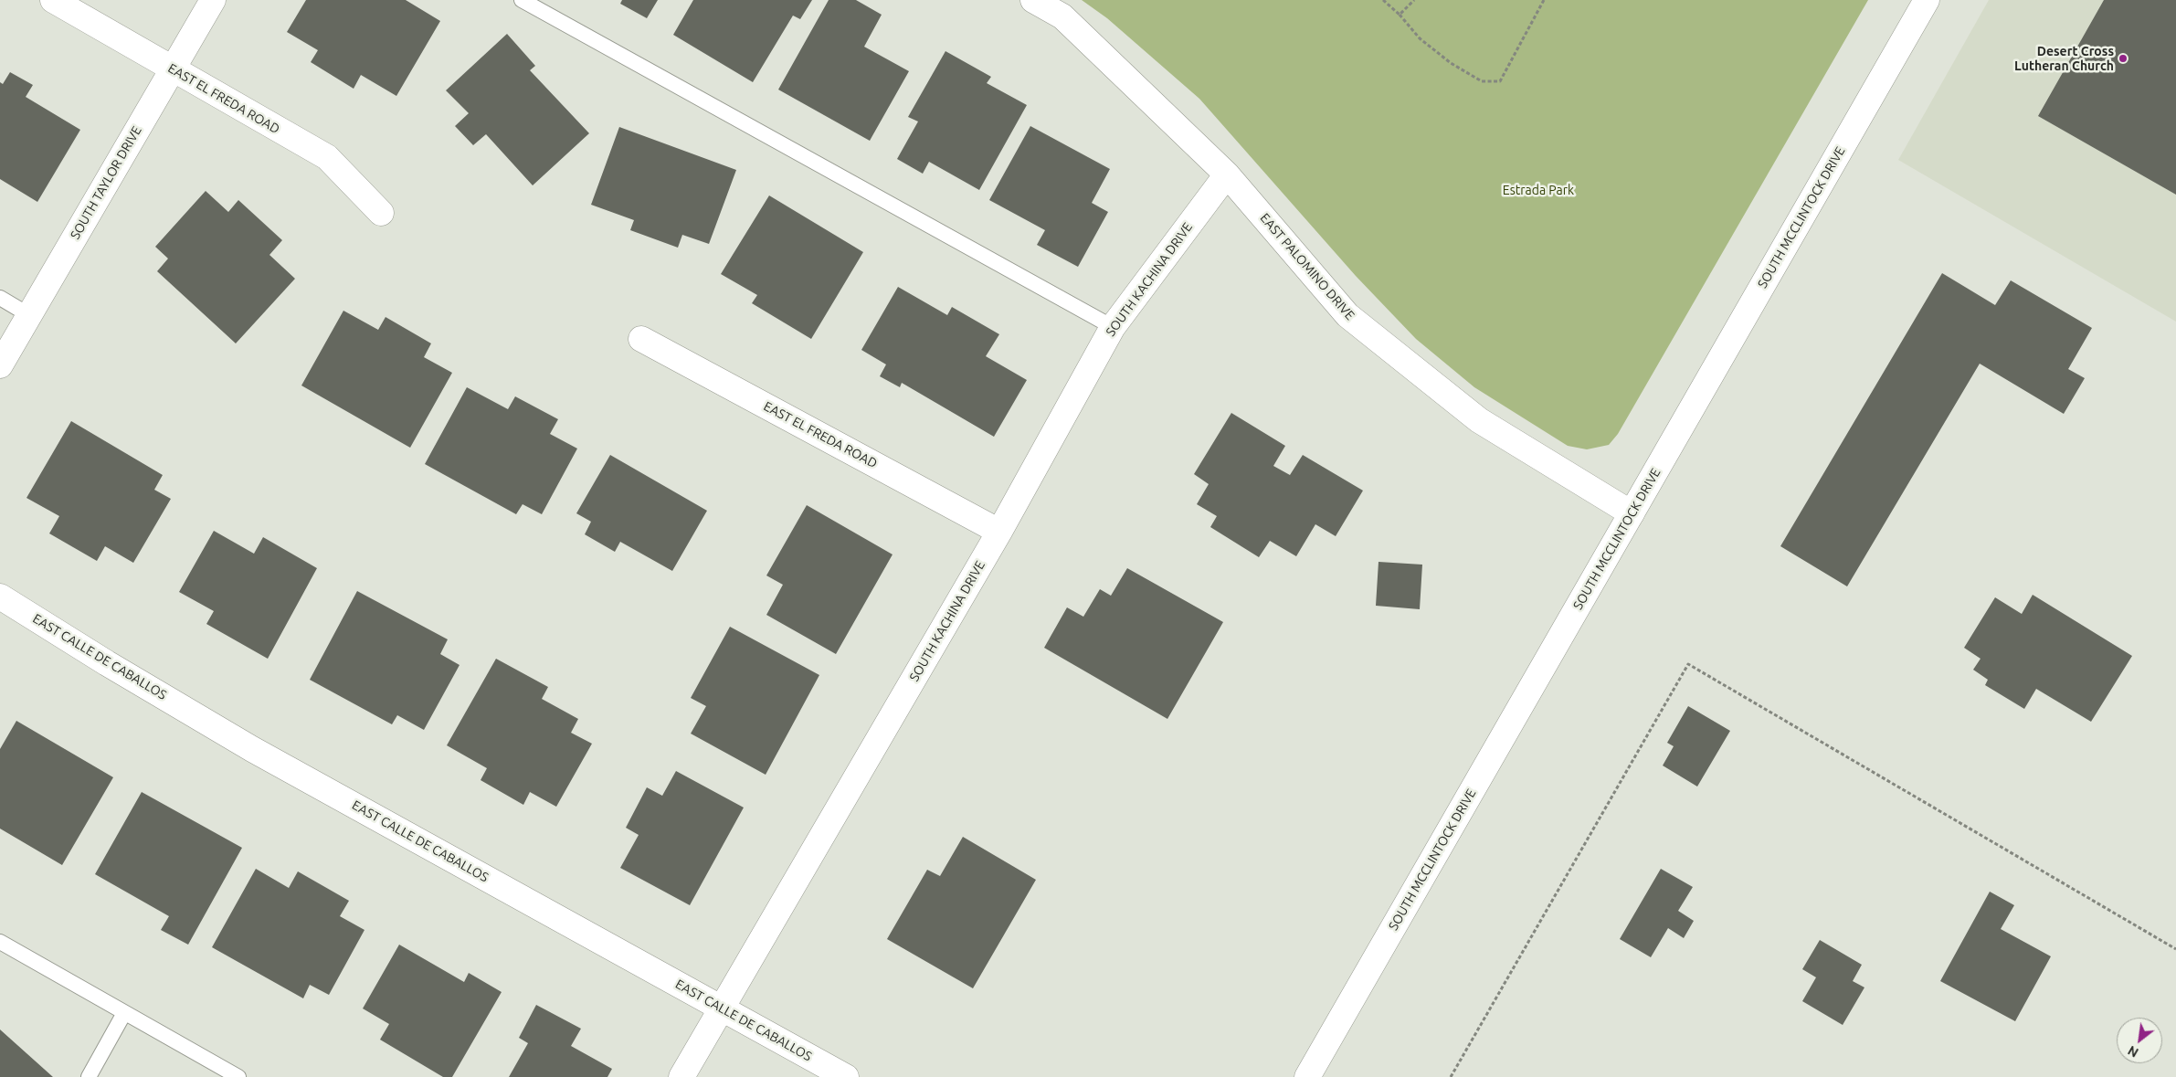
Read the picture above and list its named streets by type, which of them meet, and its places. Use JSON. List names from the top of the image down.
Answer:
{
  "streets": {
    "street": [
      "EAST EL FREDA ROAD",
      "SOUTH TAYLOR DRIVE",
      "SOUTH MCCLINTOCK DRIVE",
      "EAST PALOMINO DRIVE",
      "SOUTH KACHINA DRIVE",
      "EAST CALLE DE CABALLOS"
    ]
  },
  "crossings": [
    ["EAST EL FREDA ROAD", "SOUTH TAYLOR DRIVE"],
    ["EAST EL FREDA ROAD", "SOUTH KACHINA DRIVE"],
    ["SOUTH MCCLINTOCK DRIVE", "EAST PALOMINO DRIVE"],
    ["EAST PALOMINO DRIVE", "SOUTH KACHINA DRIVE"],
    ["SOUTH KACHINA DRIVE", "EAST CALLE DE CABALLOS"]
  ],
  "parks": ["Estrada Park"],
  "places": ["Desert Cross Lutheran Church"],
  "north": "bottom left"
}
